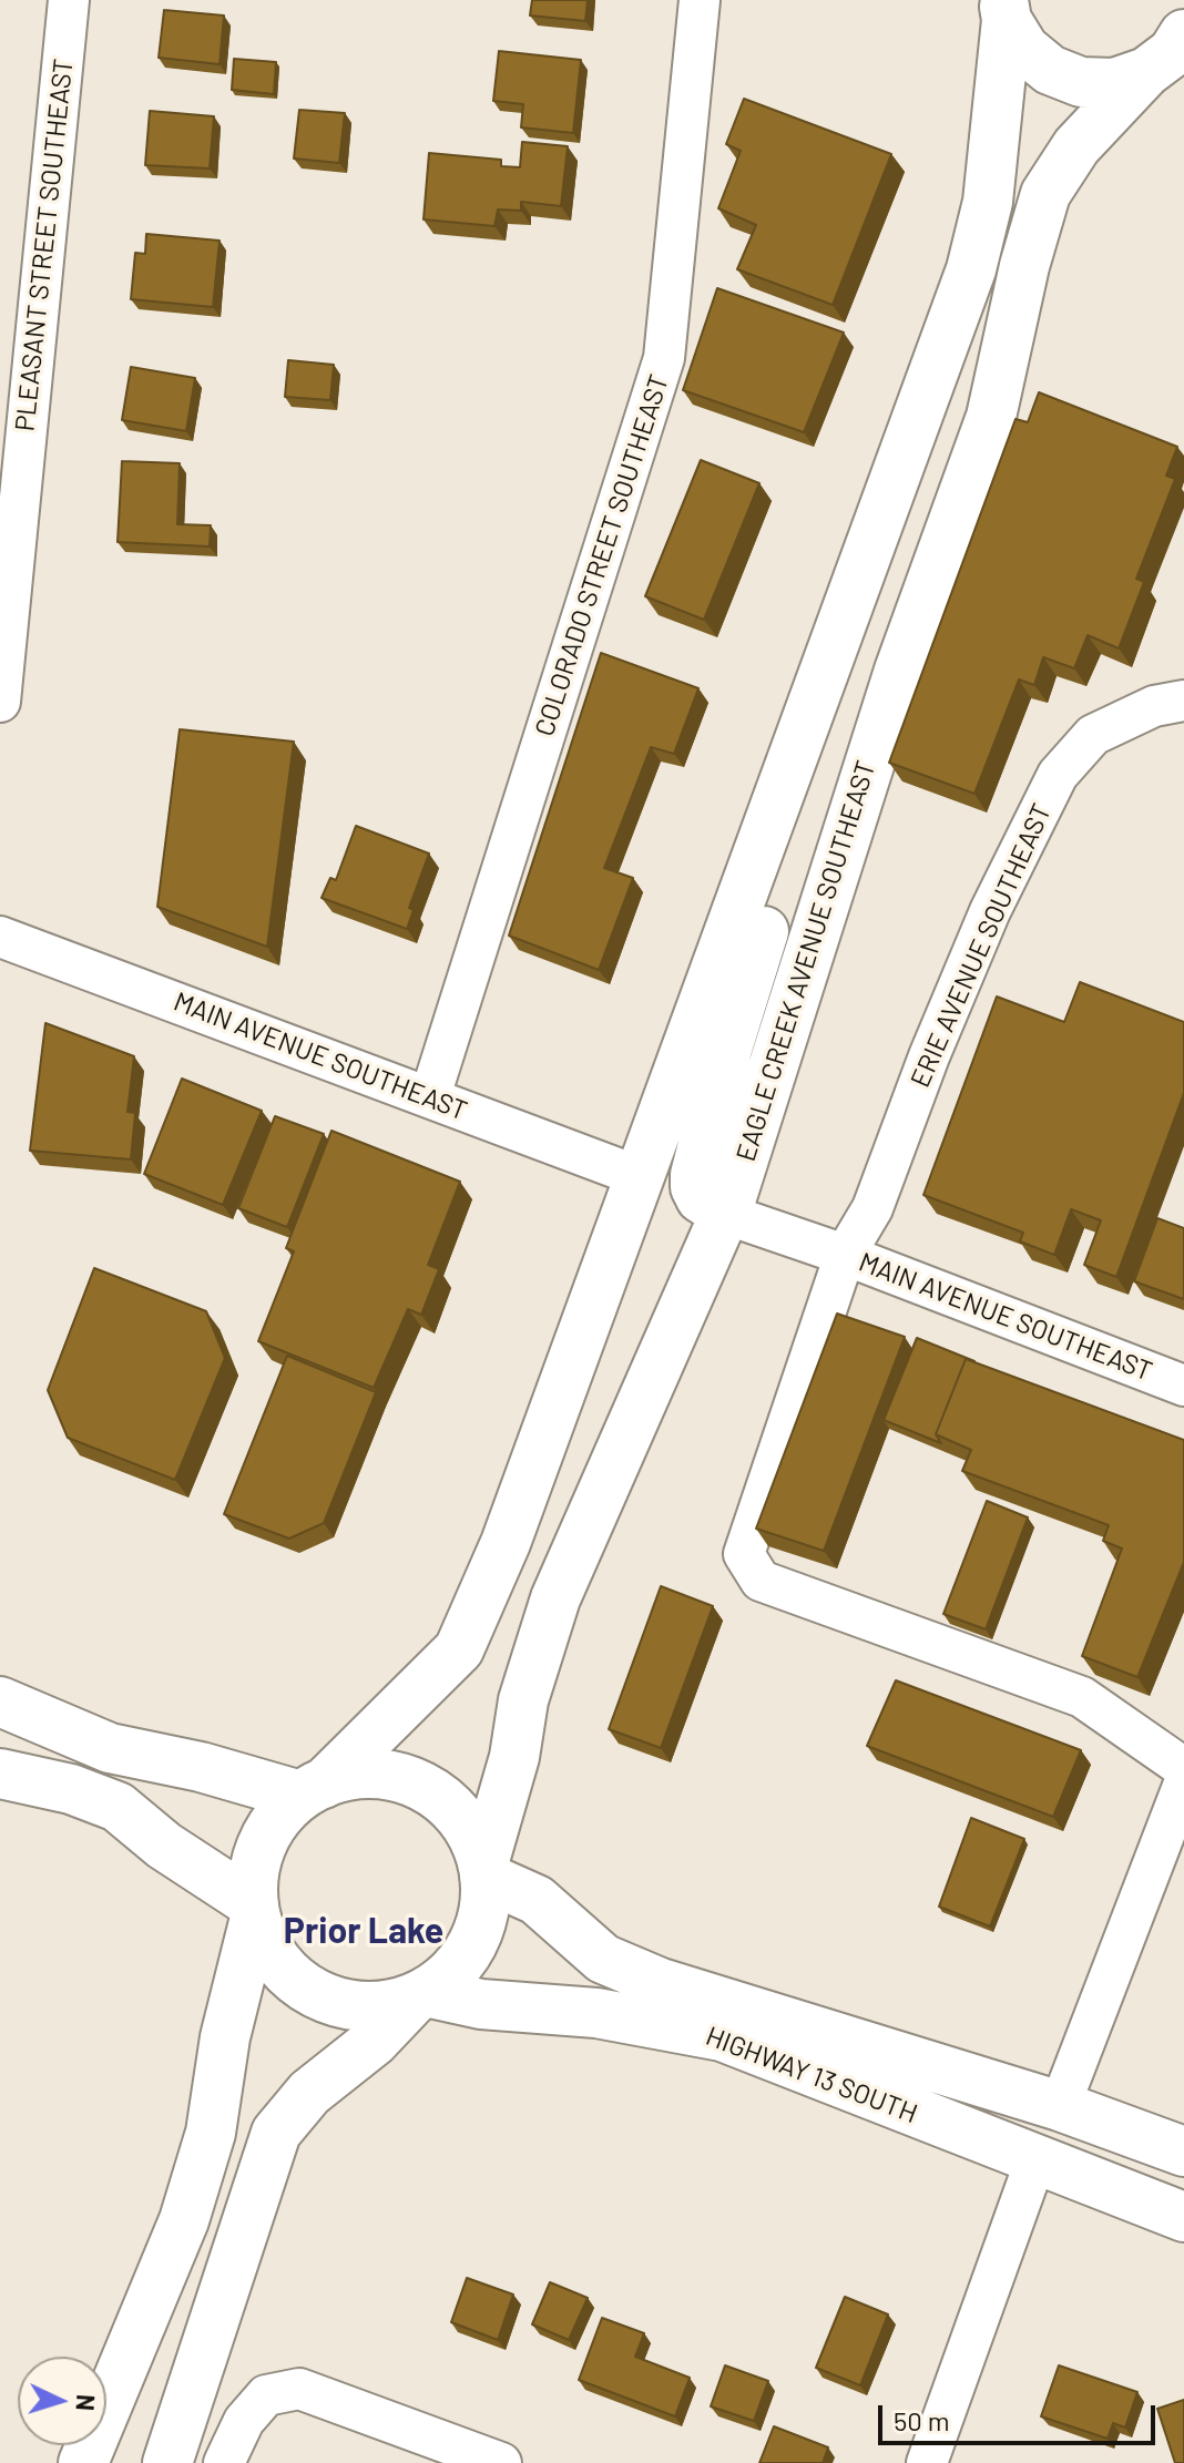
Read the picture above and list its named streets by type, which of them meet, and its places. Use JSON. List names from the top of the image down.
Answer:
{
  "streets": {
    "main road": ["EAGLE CREEK AVENUE SOUTHEAST", "HIGHWAY 13 SOUTH"],
    "street": [
      "PLEASANT STREET SOUTHEAST",
      "COLORADO STREET SOUTHEAST",
      "ERIE AVENUE SOUTHEAST",
      "MAIN AVENUE SOUTHEAST"
    ]
  },
  "crossings": [
    ["COLORADO STREET SOUTHEAST", "MAIN AVENUE SOUTHEAST"],
    ["ERIE AVENUE SOUTHEAST", "MAIN AVENUE SOUTHEAST"],
    ["EAGLE CREEK AVENUE SOUTHEAST", "MAIN AVENUE SOUTHEAST"],
    ["EAGLE CREEK AVENUE SOUTHEAST", "HIGHWAY 13 SOUTH"]
  ],
  "districts": ["Prior Lake"],
  "scale_bar": "50 m",
  "north": "right"
}
